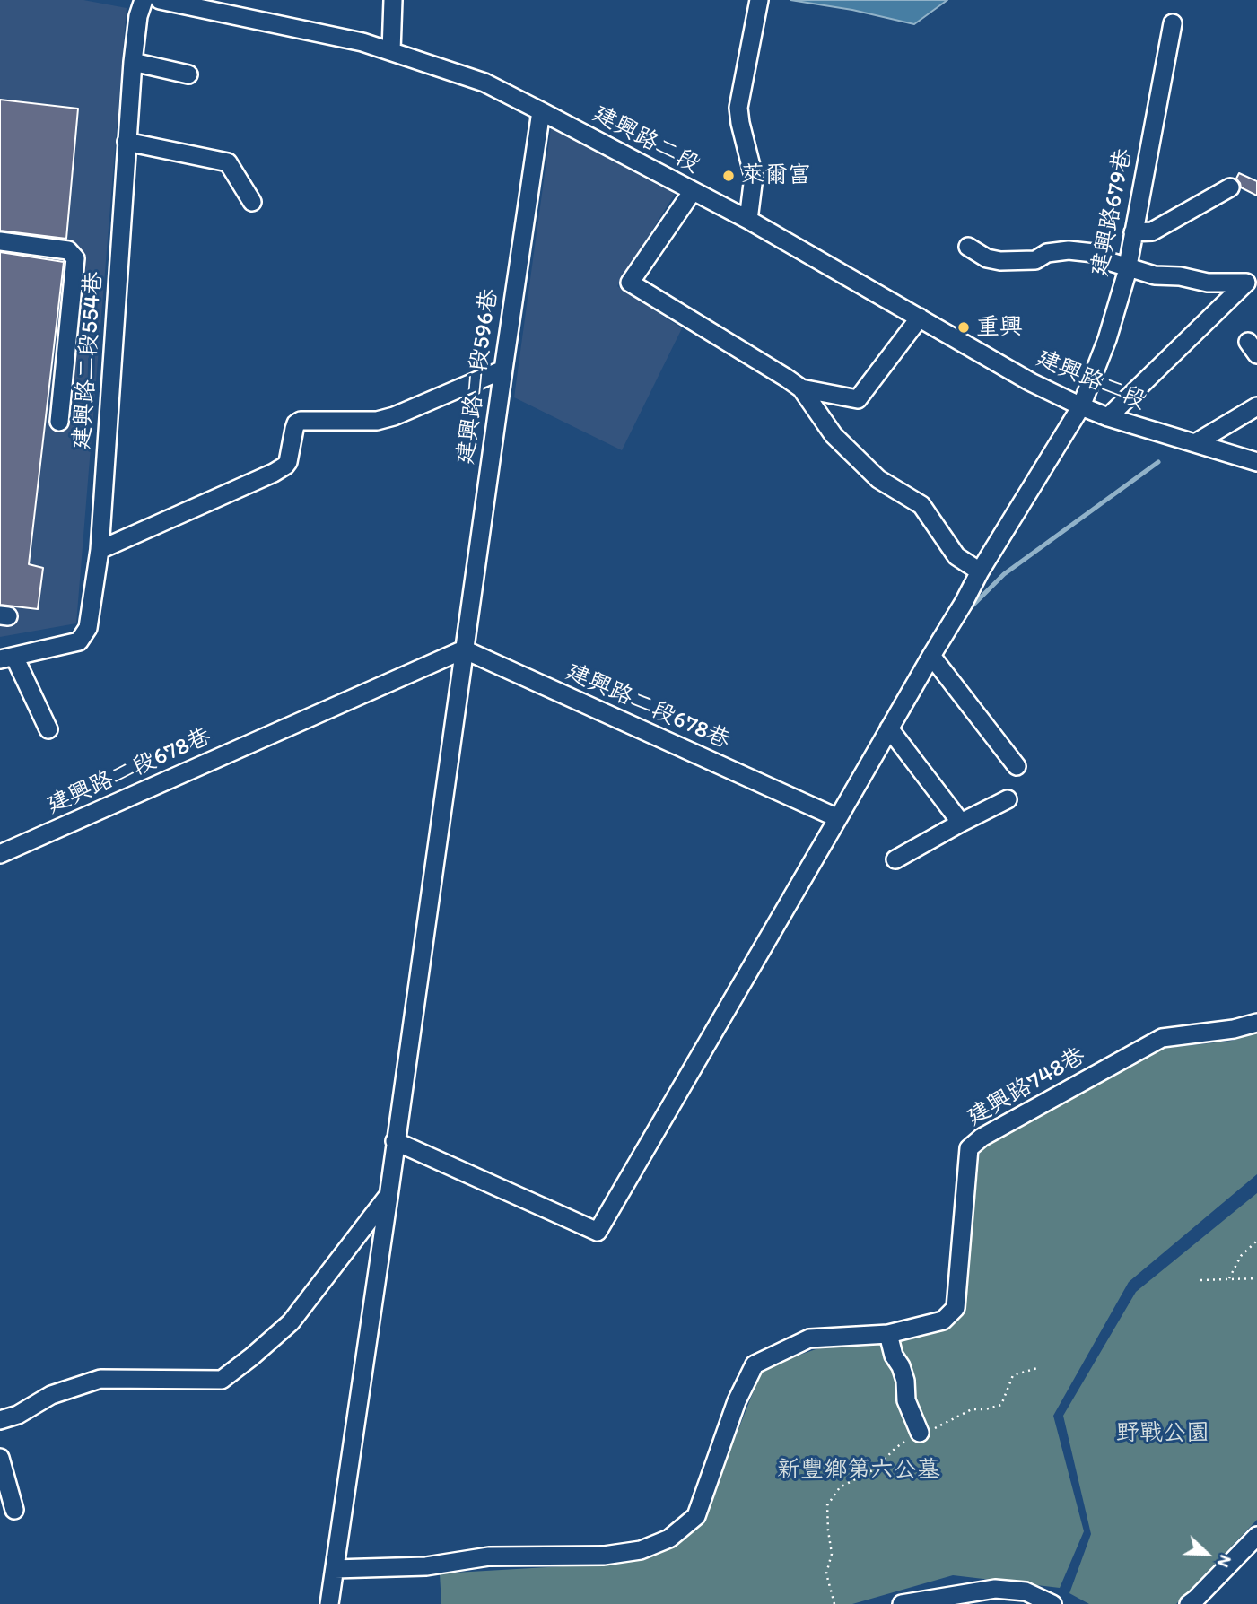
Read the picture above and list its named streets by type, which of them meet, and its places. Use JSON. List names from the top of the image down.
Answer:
{
  "streets": {
    "street": [
      "建興路二段",
      "建興路679巷",
      "建興路二段554巷",
      "建興路二段596巷",
      "建興路二段678巷",
      "建興路748巷"
    ]
  },
  "crossings": [
    ["建興路二段", "建興路679巷"],
    ["建興路二段", "建興路二段596巷"],
    ["建興路二段596巷", "建興路二段678巷"],
    ["建興路二段596巷", "建興路748巷"]
  ],
  "parks": ["野戰公園", "新豐鄉第六公墓"],
  "places": ["萊爾富", "重興"],
  "north": "bottom right"
}
